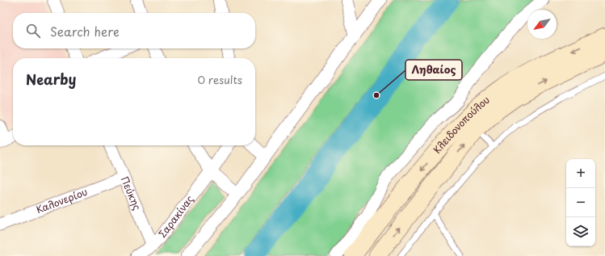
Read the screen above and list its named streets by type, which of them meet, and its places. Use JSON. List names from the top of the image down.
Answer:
{
  "streets": {
    "street": [
      "Κλειδονοπούλου",
      "Πεύκης",
      "Καλονερίου",
      "Σαρακίνας"
    ]
  },
  "crossings": [
    ["Πεύκης", "Καλονερίου"],
    ["Πεύκης", "Σαρακίνας"]
  ],
  "places": ["Ληθαίος"],
  "north": "bottom left",
  "page": {
    "search": "Search here",
    "heading": ["Nearby", "0 results"],
    "map_buttons": ["+", "−"]
  }
}
